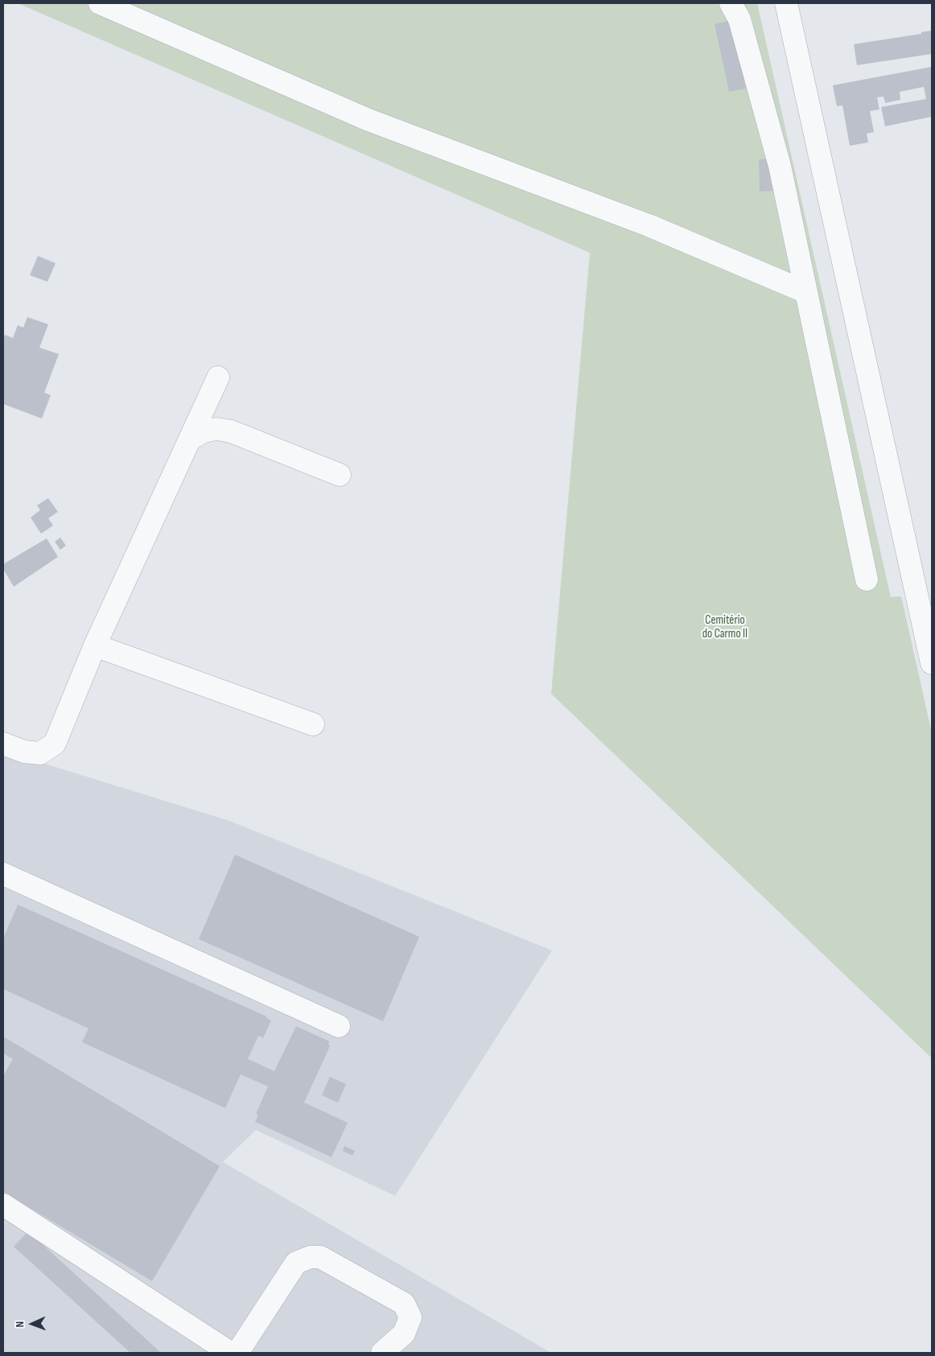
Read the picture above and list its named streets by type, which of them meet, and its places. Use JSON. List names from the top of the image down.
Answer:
{
  "parks": ["Cemitério do Carmo II"],
  "north": "left"
}
